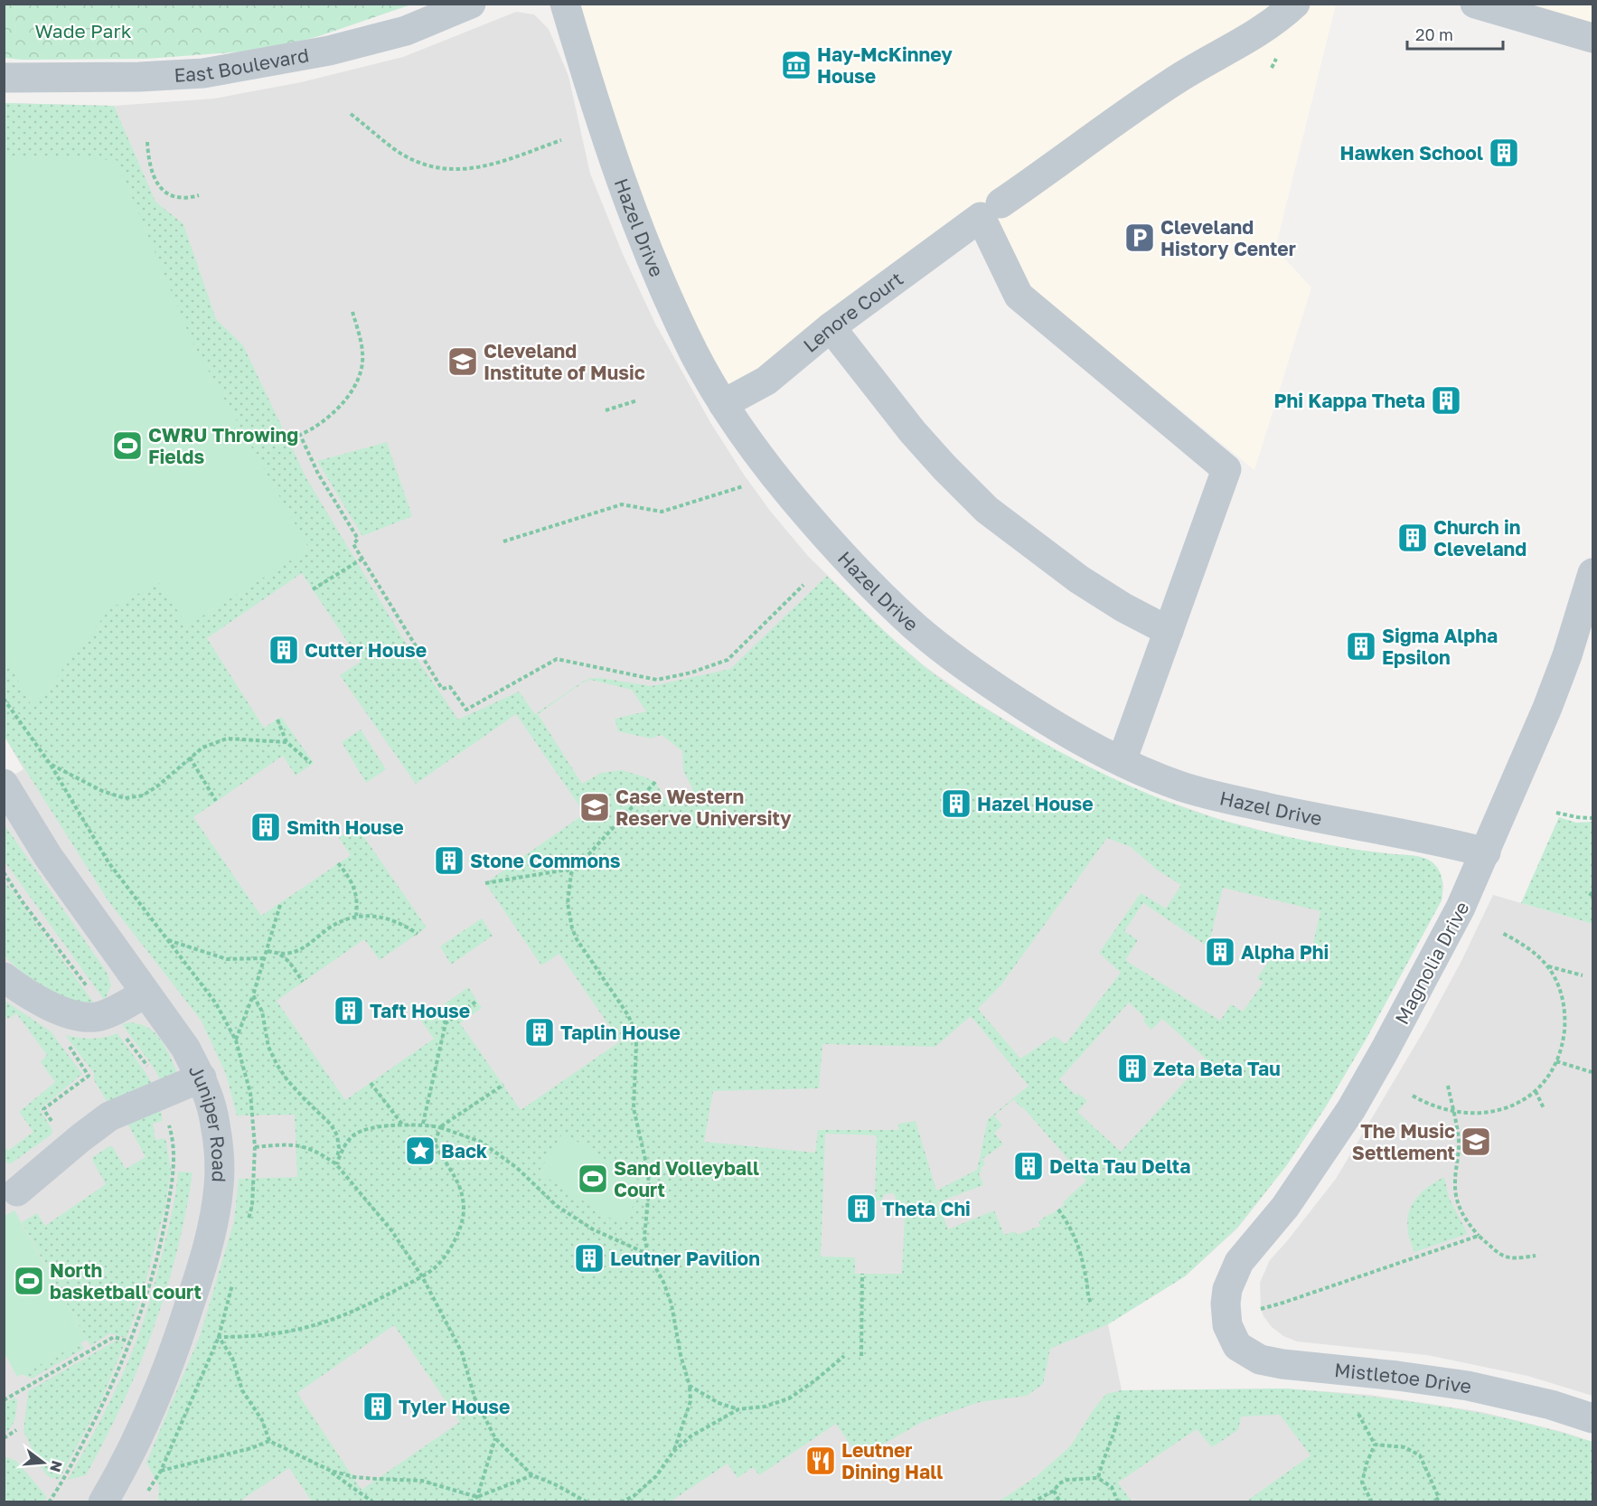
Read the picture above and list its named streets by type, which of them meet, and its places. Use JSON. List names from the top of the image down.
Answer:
{
  "streets": {
    "street": [
      "East Boulevard",
      "Hazel Drive",
      "Lenore Court",
      "Magnolia Drive",
      "Juniper Road",
      "Mistletoe Drive"
    ]
  },
  "crossings": [
    ["Hazel Drive", "Lenore Court"],
    ["Hazel Drive", "Magnolia Drive"],
    ["Magnolia Drive", "Mistletoe Drive"]
  ],
  "parks": ["Wade Park"],
  "places": {
    "museum": ["Hay-McKinney House"],
    "building": [
      "Hawken School",
      "Phi Kappa Theta",
      "Church in Cleveland",
      "Sigma Alpha Epsilon",
      "Cutter House",
      "Hazel House",
      "Smith House",
      "Stone Commons",
      "Alpha Phi",
      "Taft House",
      "Taplin House",
      "Zeta Beta Tau",
      "Delta Tau Delta",
      "Theta Chi",
      "Leutner Pavilion",
      "Tyler House"
    ],
    "parking": ["Cleveland History Center"],
    "school or university": ["Cleveland Institute of Music", "Case Western Reserve University", "The Music Settlement"],
    "sports": ["CWRU Throwing Fields", "Sand Volleyball Court", "North basketball court"],
    "place": ["Back"],
    "restaurant": ["Leutner Dining Hall"]
  },
  "scale_bar": "20 m",
  "north": "right"
}
